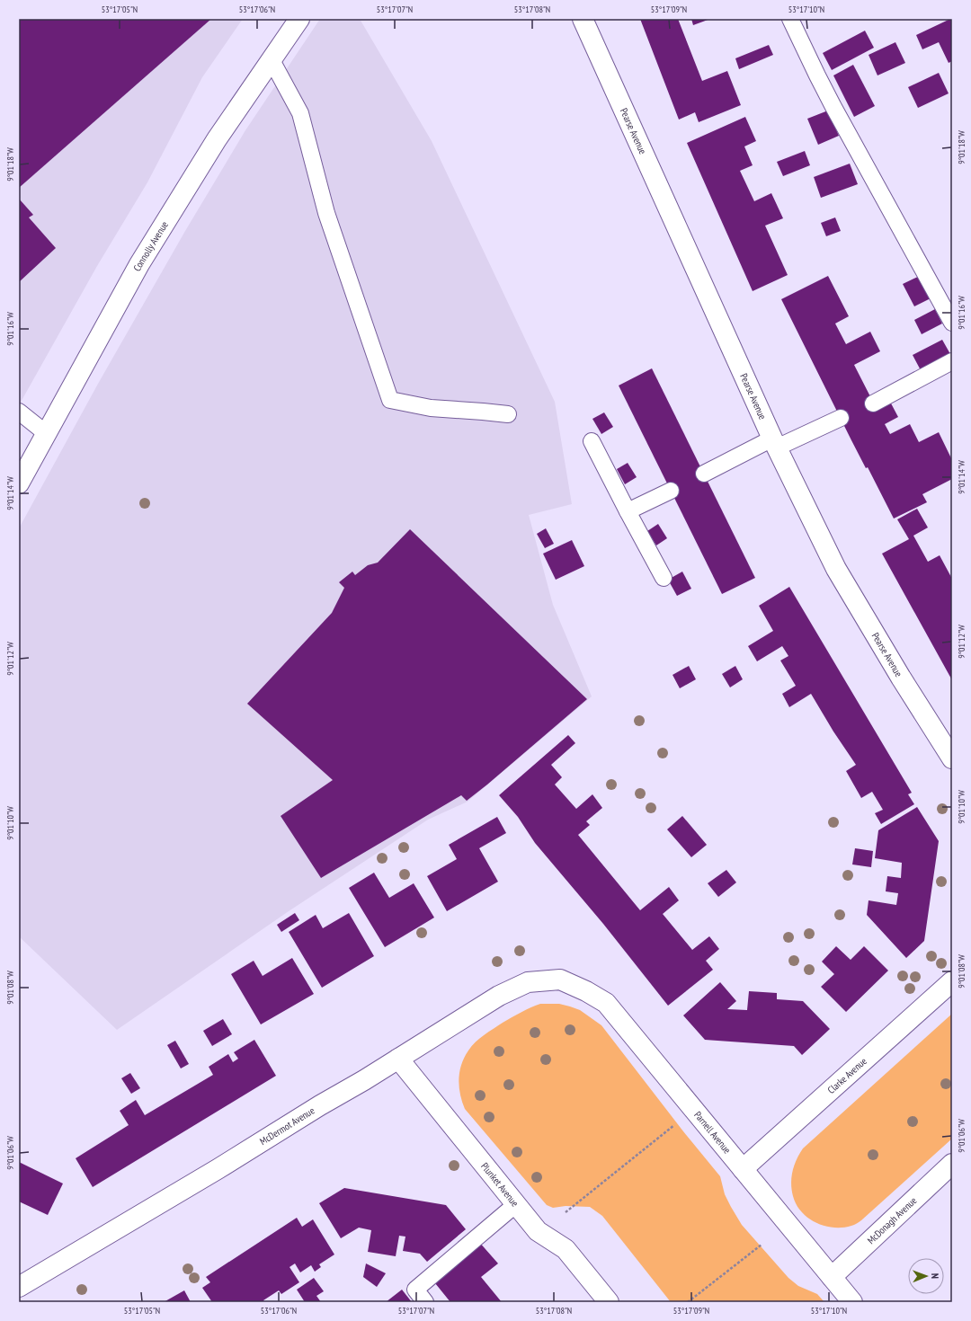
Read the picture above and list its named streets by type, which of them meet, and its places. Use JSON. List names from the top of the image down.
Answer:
{
  "streets": {
    "street": [
      "Pearse Avenue",
      "Connolly Avenue",
      "Clarke Avenue",
      "McDermot Avenue",
      "Parnell Avenue",
      "Plunket Avenue",
      "McDonagh Avenue"
    ]
  },
  "crossings": [
    ["Clarke Avenue", "Parnell Avenue"],
    ["McDermot Avenue", "Parnell Avenue"],
    ["McDermot Avenue", "Plunket Avenue"],
    ["Parnell Avenue", "McDonagh Avenue"]
  ],
  "north": "right",
  "coordinates": [
    "53°17'05\"N",
    "53°17'06\"N",
    "53°17'07\"N",
    "53°17'08\"N",
    "53°17'09\"N",
    "53°17'10\"N",
    "9°01'18\"W",
    "9°01'16\"W",
    "9°01'14\"W",
    "9°01'12\"W",
    "9°01'10\"W",
    "9°01'08\"W",
    "9°01'06\"W"
  ]
}
